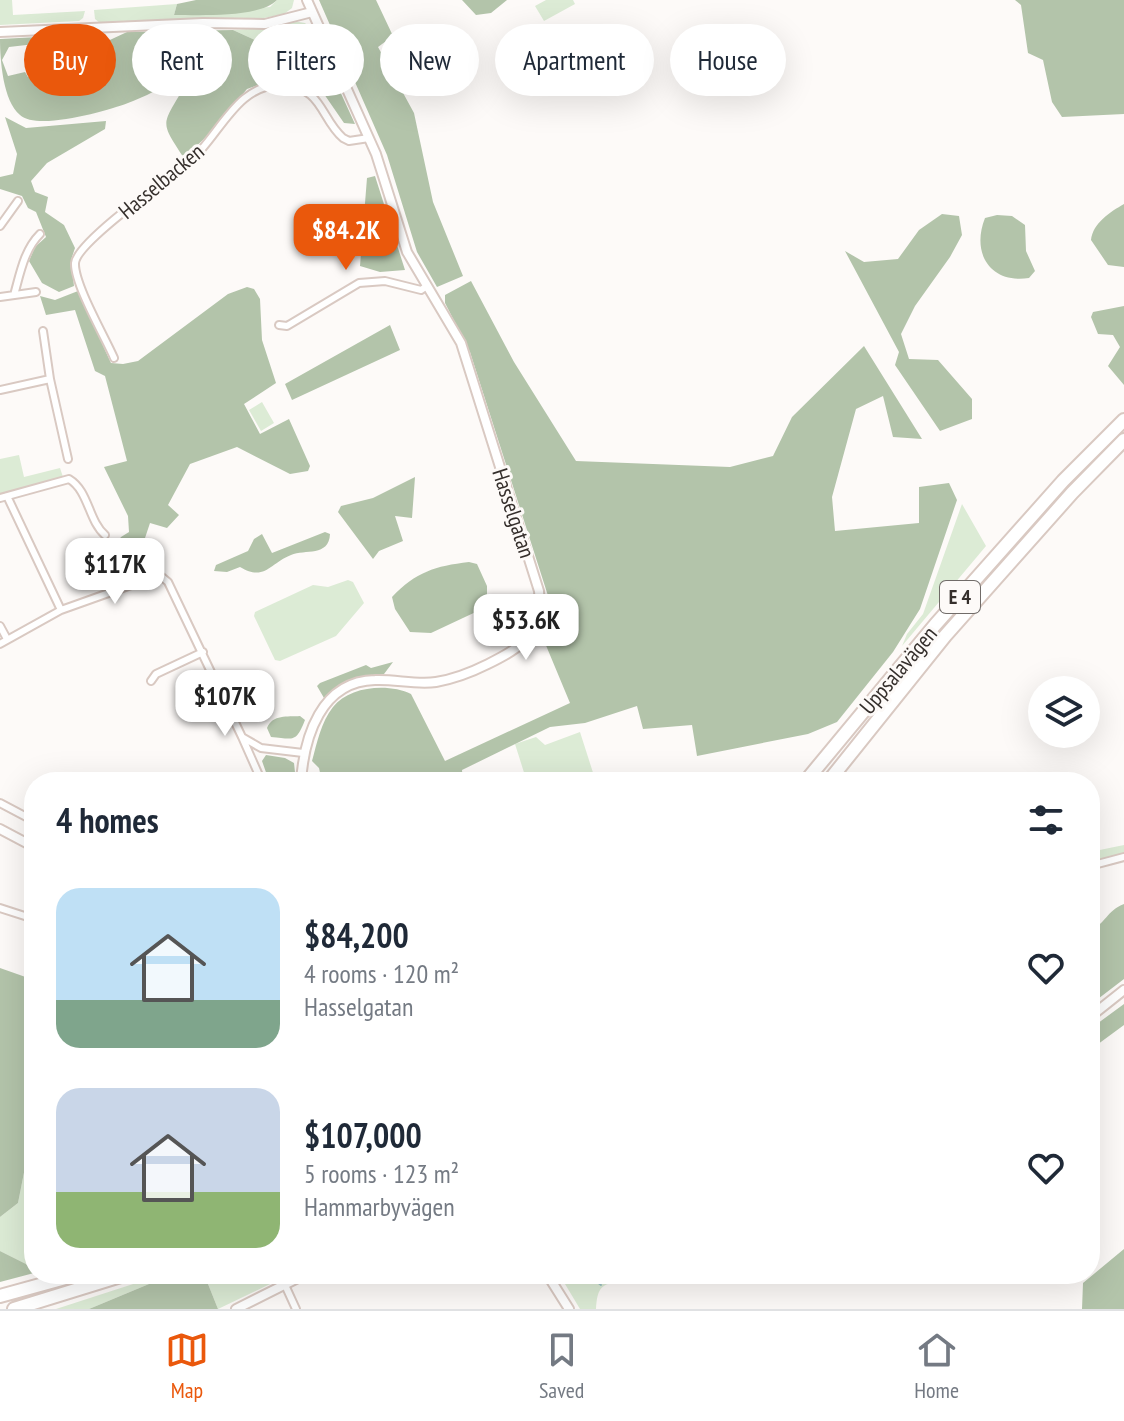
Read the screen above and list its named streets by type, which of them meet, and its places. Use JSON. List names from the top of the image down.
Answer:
{
  "streets": {
    "highway": ["E 4", "Uppsalavägen"],
    "street": ["Hasselbacken", "Hasselgatan"]
  },
  "crossings": [
    ["Hasselbacken", "Hasselgatan"]
  ],
  "page": {
    "chip": [
      "Buy",
      "Rent",
      "Filters",
      "New",
      "Apartment",
      "House"
    ],
    "price": [
      "$84.2K",
      "$117K",
      "$53.6K",
      "$107K"
    ],
    "heading": "4 homes",
    "list": [
      {
        "name": "$84,200",
        "note": "4 rooms · 120 m² · Hasselgatan"
      },
      {
        "name": "$107,000",
        "note": "5 rooms · 123 m² · Hammarbyvägen"
      }
    ],
    "tabs": ["Map", "Saved", "Home"]
  }
}
